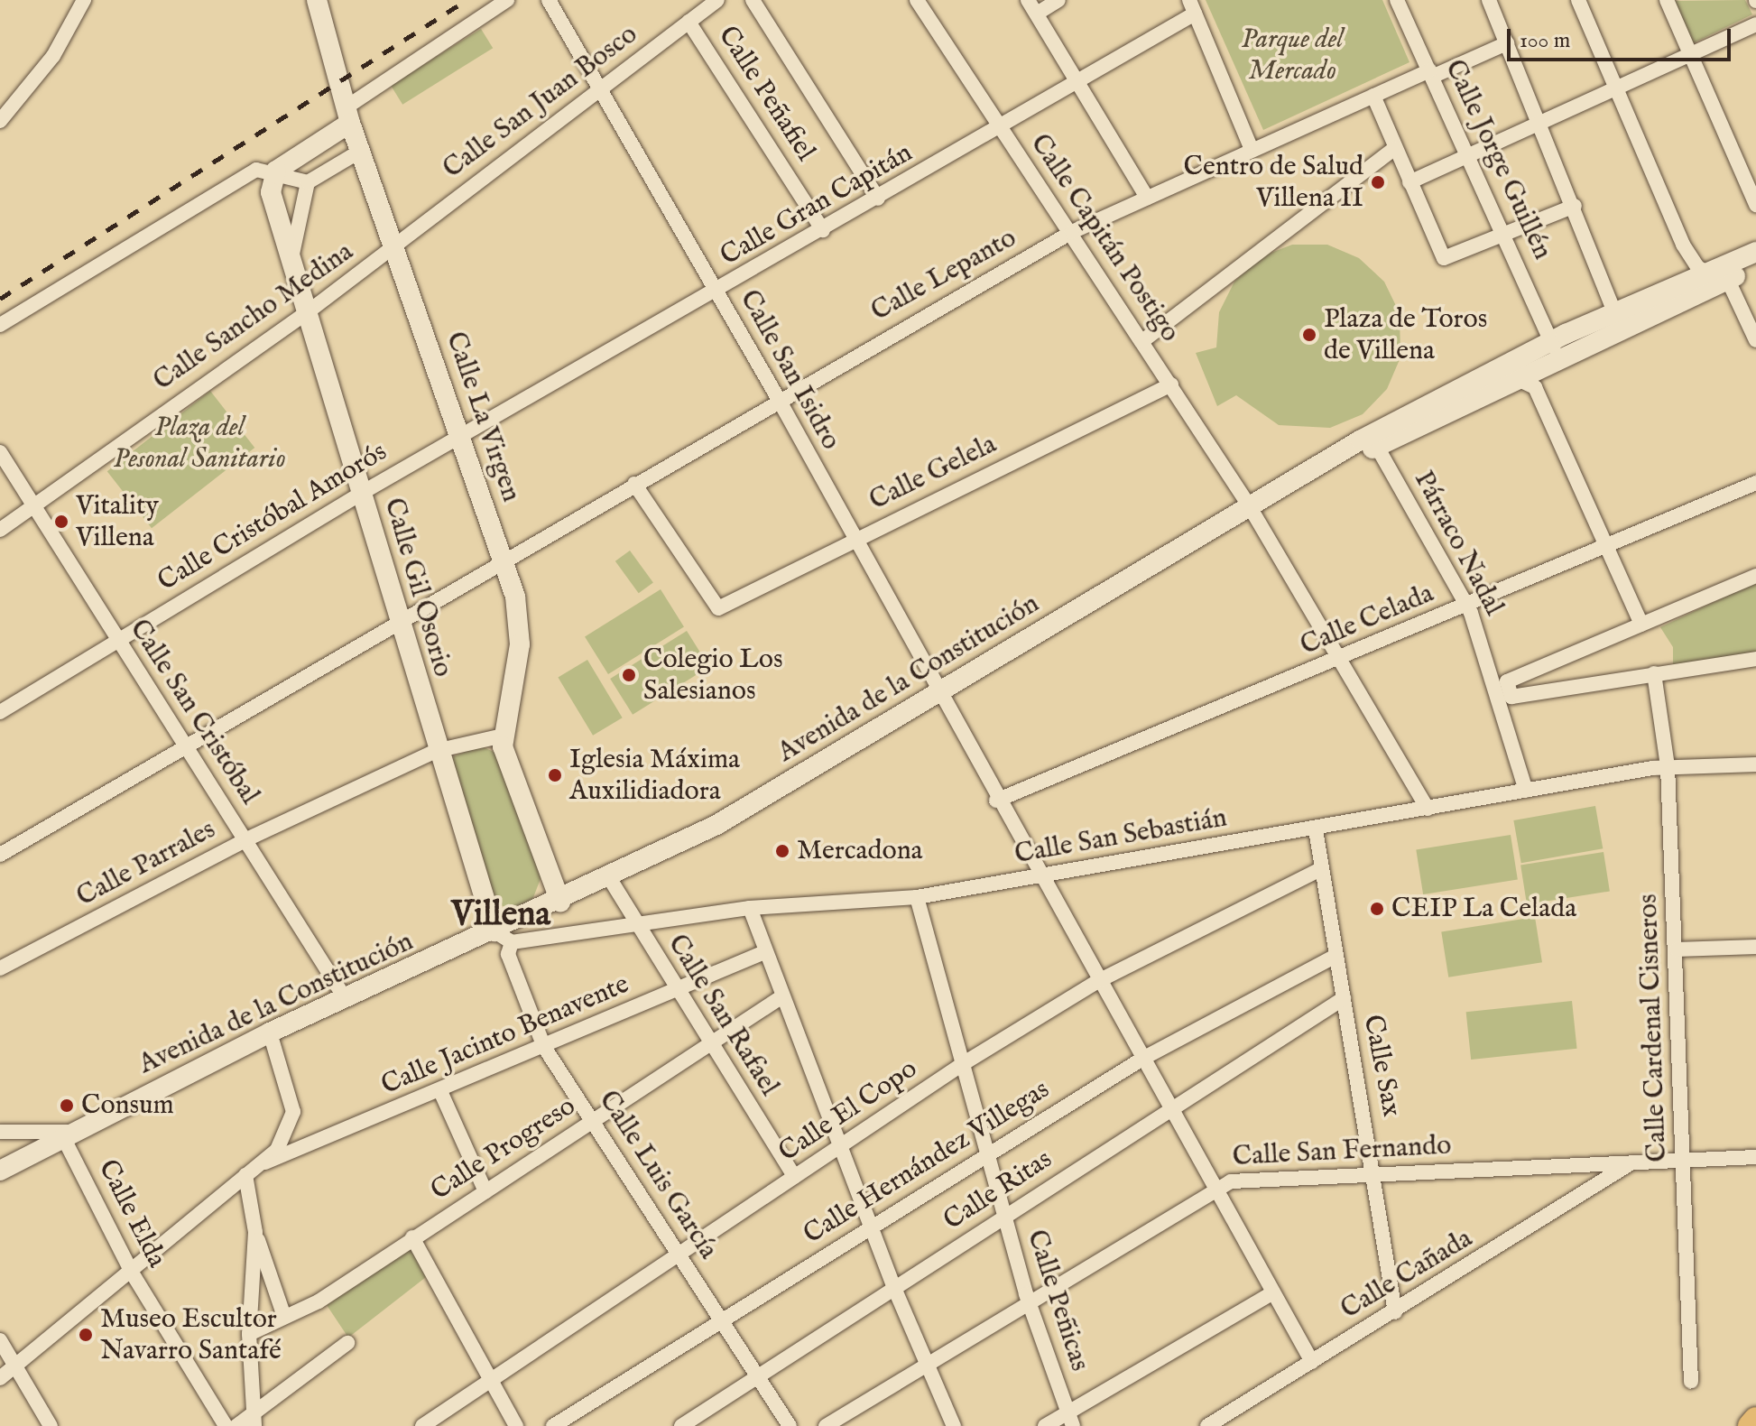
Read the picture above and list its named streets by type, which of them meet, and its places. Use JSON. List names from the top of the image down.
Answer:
{
  "streets": {
    "street": [
      "Calle Peñafiel",
      "Calle San Juan Bosco",
      "Calle Jorge Guillén",
      "Calle Gran Capitán",
      "Calle Capitán Postigo",
      "Calle Lepanto",
      "Calle Sancho Medina",
      "Calle San Isidro",
      "Calle La Virgen",
      "Calle Gelela",
      "Calle Cristóbal Amorós",
      "Párraco Nadal",
      "Calle Gil Osorio",
      "Calle Celada",
      "Avenida de la Constitución",
      "Calle San Cristóbal",
      "Calle San Sebastián",
      "Calle Parrales",
      "Calle San Rafael",
      "Calle Cardenal Cisneros",
      "Calle Jacinto Benavente",
      "Calle Sax",
      "Calle El Copo",
      "Calle Progreso",
      "Calle San Fernando",
      "Calle Hernández Villegas",
      "Calle Luis García",
      "Calle Ritas",
      "Calle Elda",
      "Calle Cañada",
      "Calle Peñicas"
    ]
  },
  "crossings": [
    ["Calle Peñafiel", "Calle San Juan Bosco"],
    ["Calle Peñafiel", "Calle Gran Capitán"],
    ["Calle San Juan Bosco", "Calle Sancho Medina"],
    ["Calle San Juan Bosco", "Calle San Isidro"],
    ["Calle San Juan Bosco", "Calle La Virgen"],
    ["Calle Jorge Guillén", "Calle Lepanto"],
    ["Calle Jorge Guillén", "Avenida de la Constitución"],
    ["Calle Gran Capitán", "Calle Capitán Postigo"],
    ["Calle Gran Capitán", "Calle San Isidro"],
    ["Calle Gran Capitán", "Calle La Virgen"],
    ["Calle Gran Capitán", "Calle Cristóbal Amorós"],
    ["Calle Capitán Postigo", "Calle Lepanto"],
    ["Calle Capitán Postigo", "Calle Gelela"],
    ["Calle Capitán Postigo", "Calle Celada"],
    ["Calle Capitán Postigo", "Avenida de la Constitución"],
    ["Calle Capitán Postigo", "Calle San Sebastián"],
    ["Calle Lepanto", "Calle San Isidro"],
    ["Calle Lepanto", "Calle La Virgen"],
    ["Calle Lepanto", "Calle Gelela"],
    ["Calle Lepanto", "Calle Gil Osorio"],
    ["Calle Lepanto", "Calle San Cristóbal"],
    ["Calle Sancho Medina", "Calle La Virgen"],
    ["Calle Sancho Medina", "Calle Gil Osorio"],
    ["Calle Sancho Medina", "Calle San Cristóbal"],
    ["Calle San Isidro", "Calle Gelela"],
    ["Calle San Isidro", "Calle Celada"],
    ["Calle San Isidro", "Avenida de la Constitución"],
    ["Calle San Isidro", "Calle San Sebastián"],
    ["Calle San Isidro", "Calle El Copo"],
    ["Calle San Isidro", "Calle San Fernando"],
    ["Calle San Isidro", "Calle Hernández Villegas"],
    ["Calle San Isidro", "Calle Ritas"],
    ["Calle San Isidro", "Calle Cañada"],
    ["Calle La Virgen", "Calle Cristóbal Amorós"],
    ["Calle La Virgen", "Calle Parrales"],
    ["Calle Cristóbal Amorós", "Calle Gil Osorio"],
    ["Calle Cristóbal Amorós", "Calle San Cristóbal"],
    ["Párraco Nadal", "Calle Celada"],
    ["Párraco Nadal", "Calle San Sebastián"],
    ["Calle Gil Osorio", "Avenida de la Constitución"],
    ["Calle Gil Osorio", "Calle San Sebastián"],
    ["Calle Gil Osorio", "Calle Parrales"],
    ["Calle Gil Osorio", "Calle Luis García"],
    ["Avenida de la Constitución", "Calle San Cristóbal"],
    ["Avenida de la Constitución", "Calle San Sebastián"],
    ["Avenida de la Constitución", "Calle San Rafael"],
    ["Avenida de la Constitución", "Calle Luis García"],
    ["Avenida de la Constitución", "Calle Elda"],
    ["Calle San Cristóbal", "Calle Parrales"],
    ["Calle San Sebastián", "Calle San Rafael"],
    ["Calle San Sebastián", "Calle Cardenal Cisneros"],
    ["Calle San Sebastián", "Calle Sax"],
    ["Calle San Sebastián", "Calle Luis García"],
    ["Calle San Sebastián", "Calle Peñicas"],
    ["Calle San Rafael", "Calle Jacinto Benavente"],
    ["Calle San Rafael", "Calle El Copo"],
    ["Calle San Rafael", "Calle Progreso"],
    ["Calle Cardenal Cisneros", "Calle San Fernando"],
    ["Calle Jacinto Benavente", "Calle Luis García"],
    ["Calle Sax", "Calle El Copo"],
    ["Calle Sax", "Calle San Fernando"],
    ["Calle Sax", "Calle Hernández Villegas"],
    ["Calle Sax", "Calle Ritas"],
    ["Calle Sax", "Calle Cañada"],
    ["Calle El Copo", "Calle Luis García"],
    ["Calle El Copo", "Calle Peñicas"],
    ["Calle Progreso", "Calle Luis García"],
    ["Calle San Fernando", "Calle Cañada"],
    ["Calle San Fernando", "Calle Peñicas"],
    ["Calle Hernández Villegas", "Calle Luis García"],
    ["Calle Hernández Villegas", "Calle Peñicas"],
    ["Calle Luis García", "Calle Ritas"],
    ["Calle Ritas", "Calle Peñicas"]
  ],
  "districts": ["Villena"],
  "parks": ["Parque del Mercado", "Plaza del Pesonal Sanitario"],
  "places": [
    "Centro de Salud Villena II",
    "Plaza de Toros de Villena",
    "Vitality Villena",
    "Colegio Los Salesianos",
    "Iglesia Máxima Auxilidiadora",
    "Mercadona",
    "CEIP La Celada",
    "Consum",
    "Museo Escultor Navarro Santafé"
  ],
  "scale_bar": "100 m"
}
